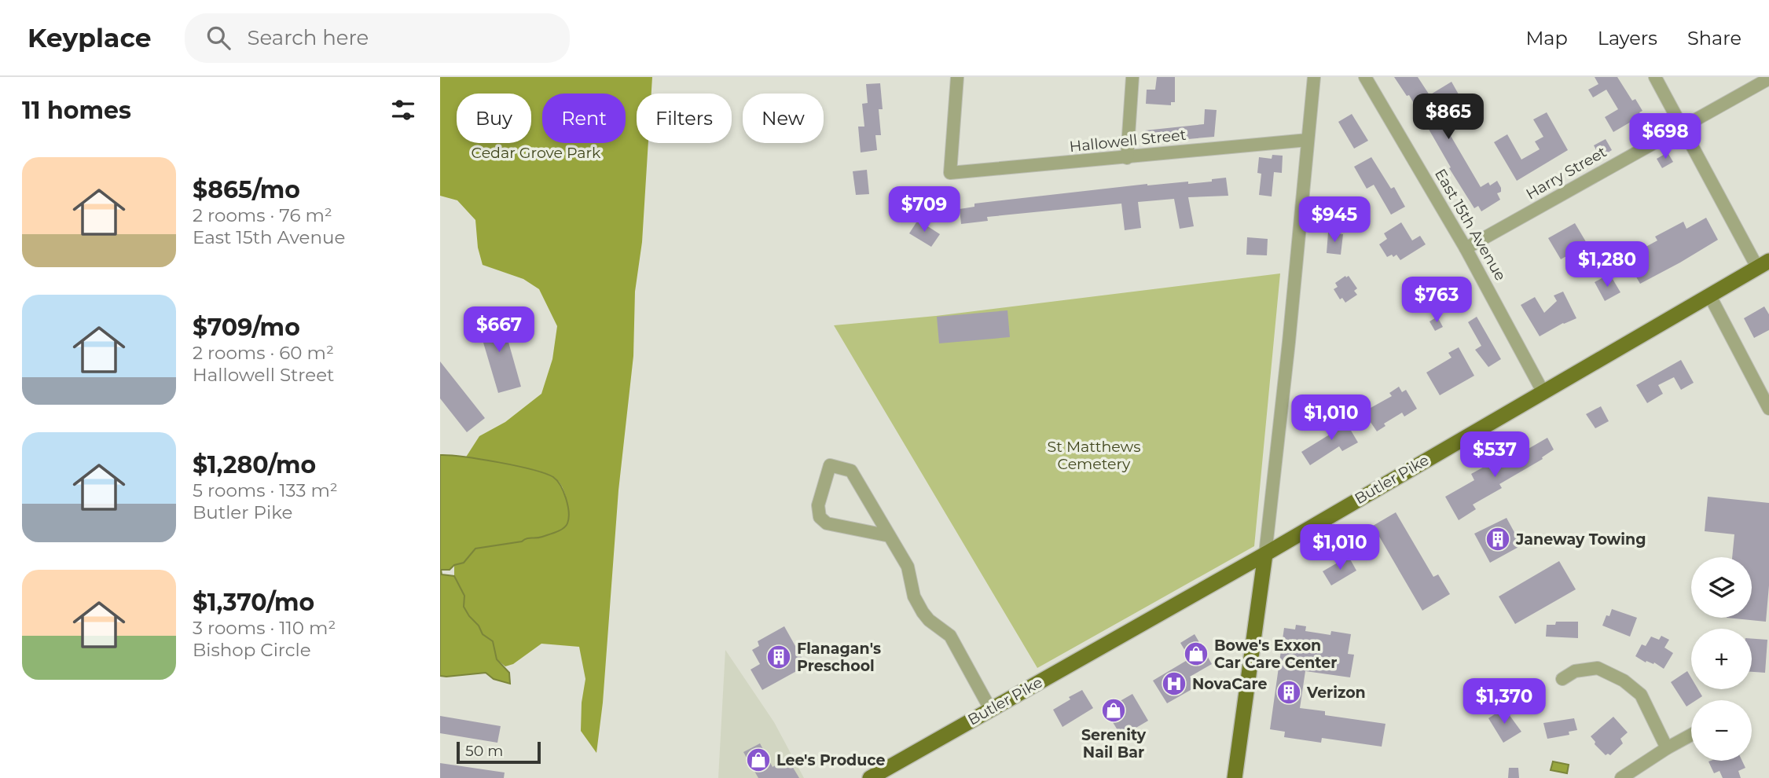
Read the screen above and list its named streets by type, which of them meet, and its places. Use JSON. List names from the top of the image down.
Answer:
{
  "streets": {
    "main road": ["Butler Pike"],
    "street": ["Hallowell Street", "Harry Street", "East 15th Avenue"]
  },
  "crossings": [
    ["Harry Street", "East 15th Avenue"],
    ["East 15th Avenue", "Butler Pike"]
  ],
  "parks": ["Cedar Grove Park", "St Matthews Cemetery"],
  "places": {
    "building": ["Janeway Towing", "Flanagan's Preschool", "Verizon"],
    "shop": ["Bowe's Exxon Car Care Center", "Serenity Nail Bar", "Lee's Produce"],
    "hospital": ["NovaCare"]
  },
  "scale_bar": "50 m",
  "page": {
    "header": "Keyplace",
    "search": "Search here",
    "nav": ["Map", "Layers", "Share"],
    "heading": "11 homes",
    "price": [
      "$865",
      "$698",
      "$709",
      "$945",
      "$1,280",
      "$763",
      "$667",
      "$1,010",
      "$537",
      "$1,010",
      "$1,370"
    ],
    "chip": [
      "Buy",
      "Rent",
      "Filters",
      "New"
    ],
    "list": [
      {
        "name": "$865/mo",
        "note": "2 rooms · 76 m² · East 15th Avenue"
      },
      {
        "name": "$709/mo",
        "note": "2 rooms · 60 m² · Hallowell Street"
      },
      {
        "name": "$1,280/mo",
        "note": "5 rooms · 133 m² · Butler Pike"
      },
      {
        "name": "$1,370/mo",
        "note": "3 rooms · 110 m² · Bishop Circle"
      }
    ],
    "map_buttons": ["+", "−"],
    "scale": "50 m"
  }
}
